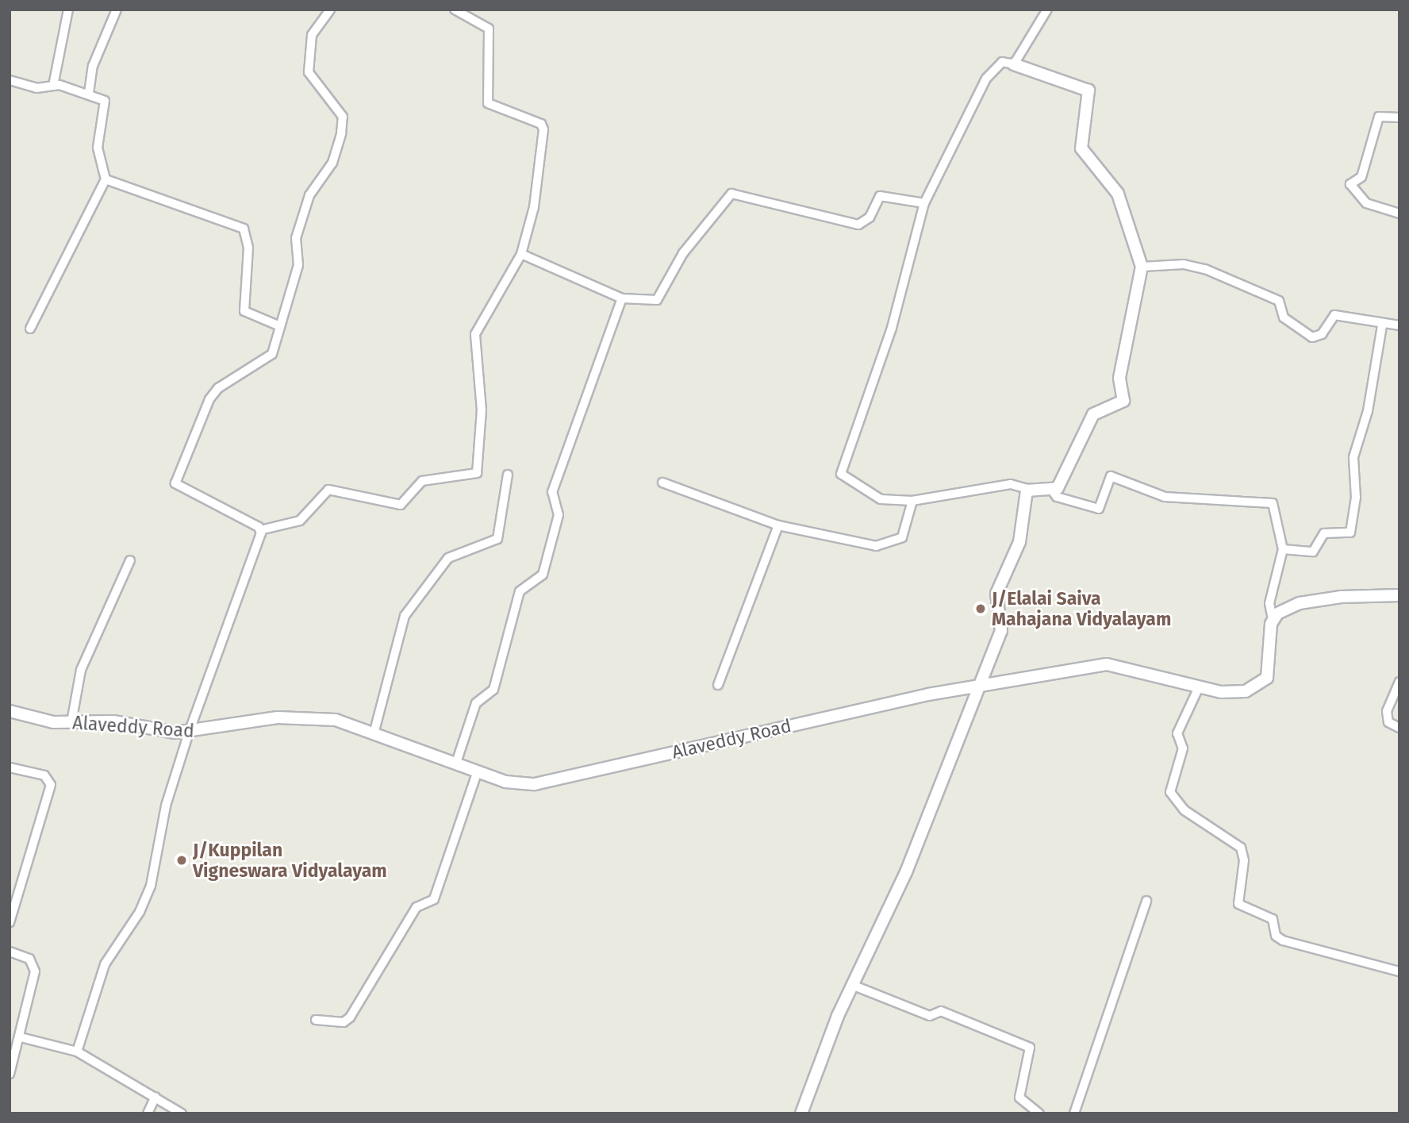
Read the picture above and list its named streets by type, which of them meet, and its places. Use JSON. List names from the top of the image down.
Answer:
{
  "streets": {
    "street": ["Alaveddy Road"]
  },
  "places": ["J/Elalai Saiva Mahajana Vidyalayam", "J/Kuppilan Vigneswara Vidyalayam"]
}
